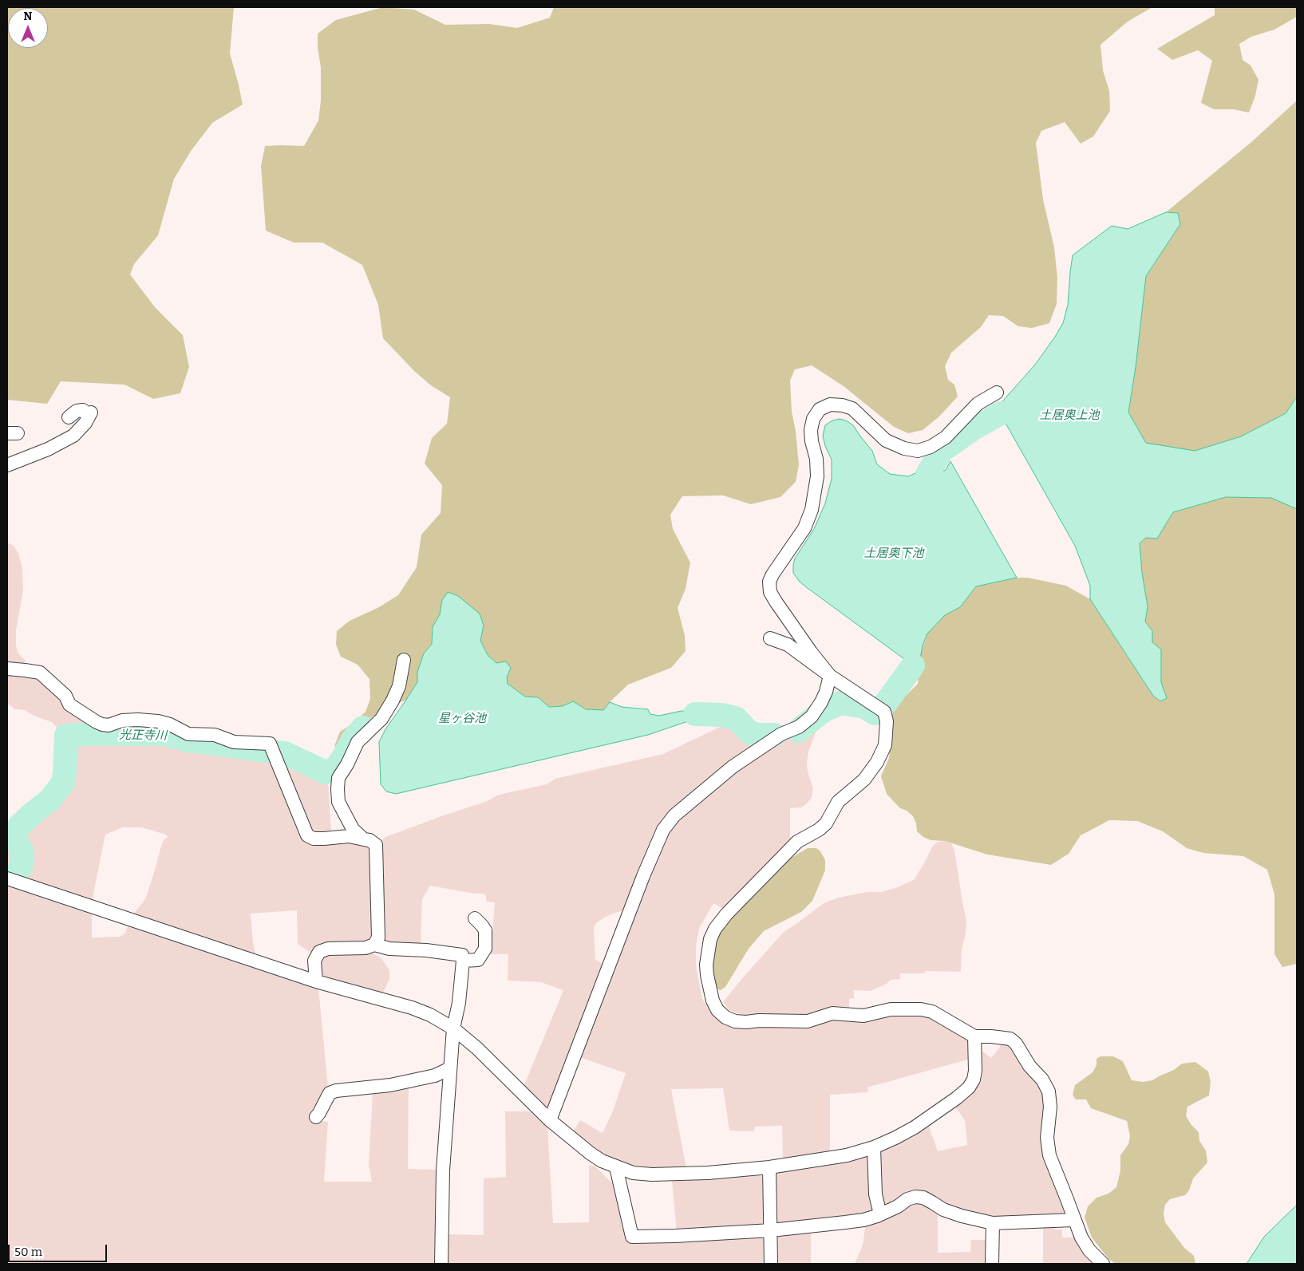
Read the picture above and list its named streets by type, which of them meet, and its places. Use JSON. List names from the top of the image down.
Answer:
{
  "water": [
    "土居奥上池",
    "土居奥下池",
    "星ヶ谷池",
    "光正寺川"
  ],
  "scale_bar": "50 m",
  "north": "top"
}
